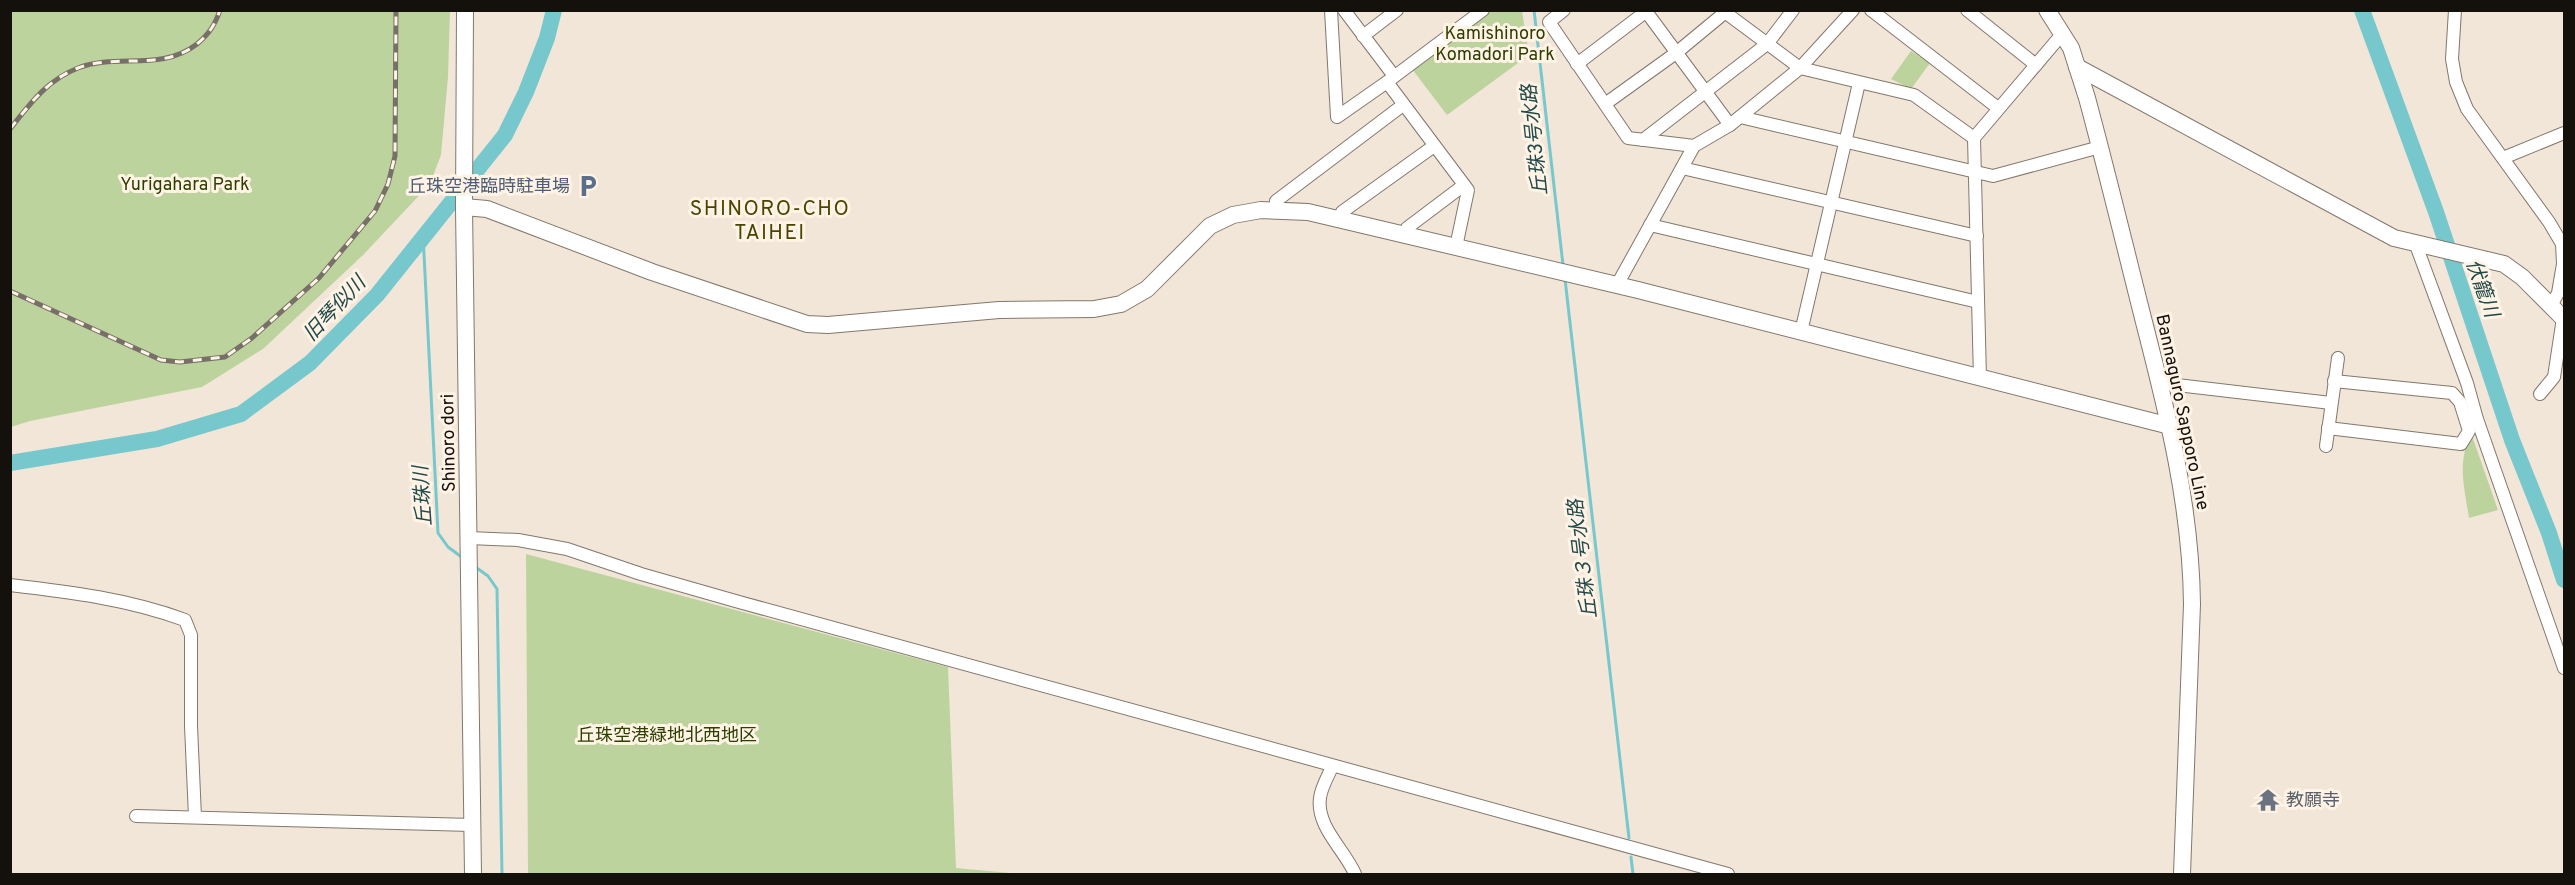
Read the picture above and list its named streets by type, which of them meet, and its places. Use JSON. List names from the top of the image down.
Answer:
{
  "streets": {
    "street": ["Bannaguro Sapporo Line", "Shinoro dori"]
  },
  "districts": ["SHINORO-CHO TAIHEI"],
  "water": [
    "丘珠3号水路",
    "伏籠川",
    "旧琴似川",
    "丘珠川",
    "丘珠３号水路"
  ],
  "parks": ["Kamishinoro Komadori Park", "Yurigahara Park", "丘珠空港緑地北西地区"],
  "places": {
    "parking": ["丘珠空港臨時駐車場"],
    "temple": ["教願寺"]
  }
}
